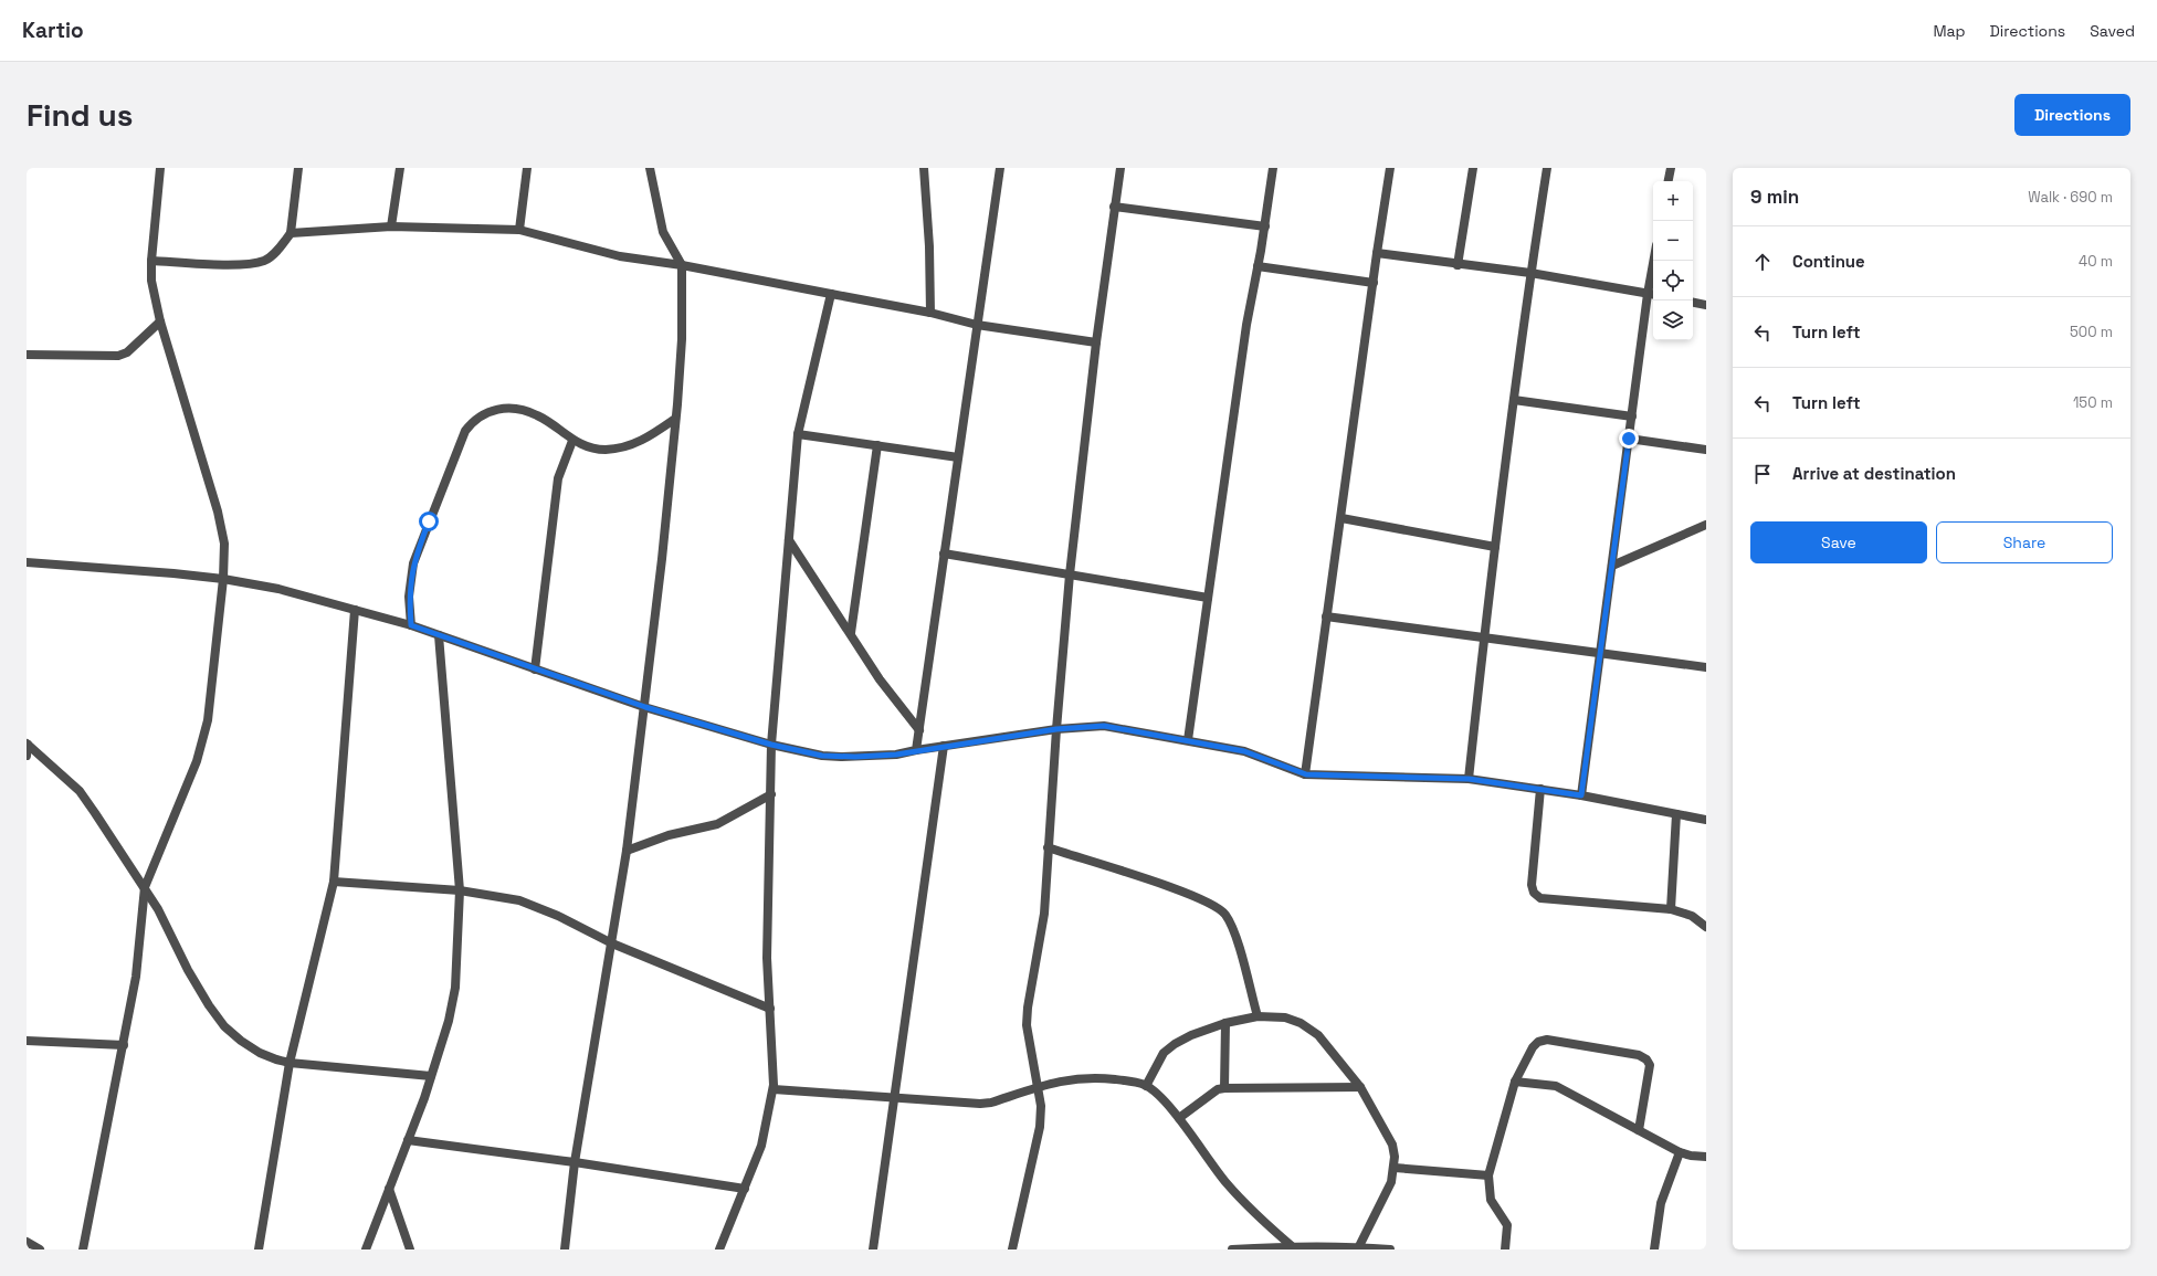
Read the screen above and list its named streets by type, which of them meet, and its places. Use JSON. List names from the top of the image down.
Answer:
{
  "page": {
    "header": "Kartio",
    "nav": ["Map", "Directions", "Saved"],
    "buttons": [
      "Directions",
      ["Save", "Share"]
    ],
    "title": "Find us",
    "heading": ["9 min", "Walk · 690 m"],
    "map_buttons": ["+", "−"],
    "list": [
      ["Continue", "40 m"],
      ["Turn left", "500 m"],
      ["Turn left", "150 m"],
      "Arrive at destination"
    ]
  }
}
